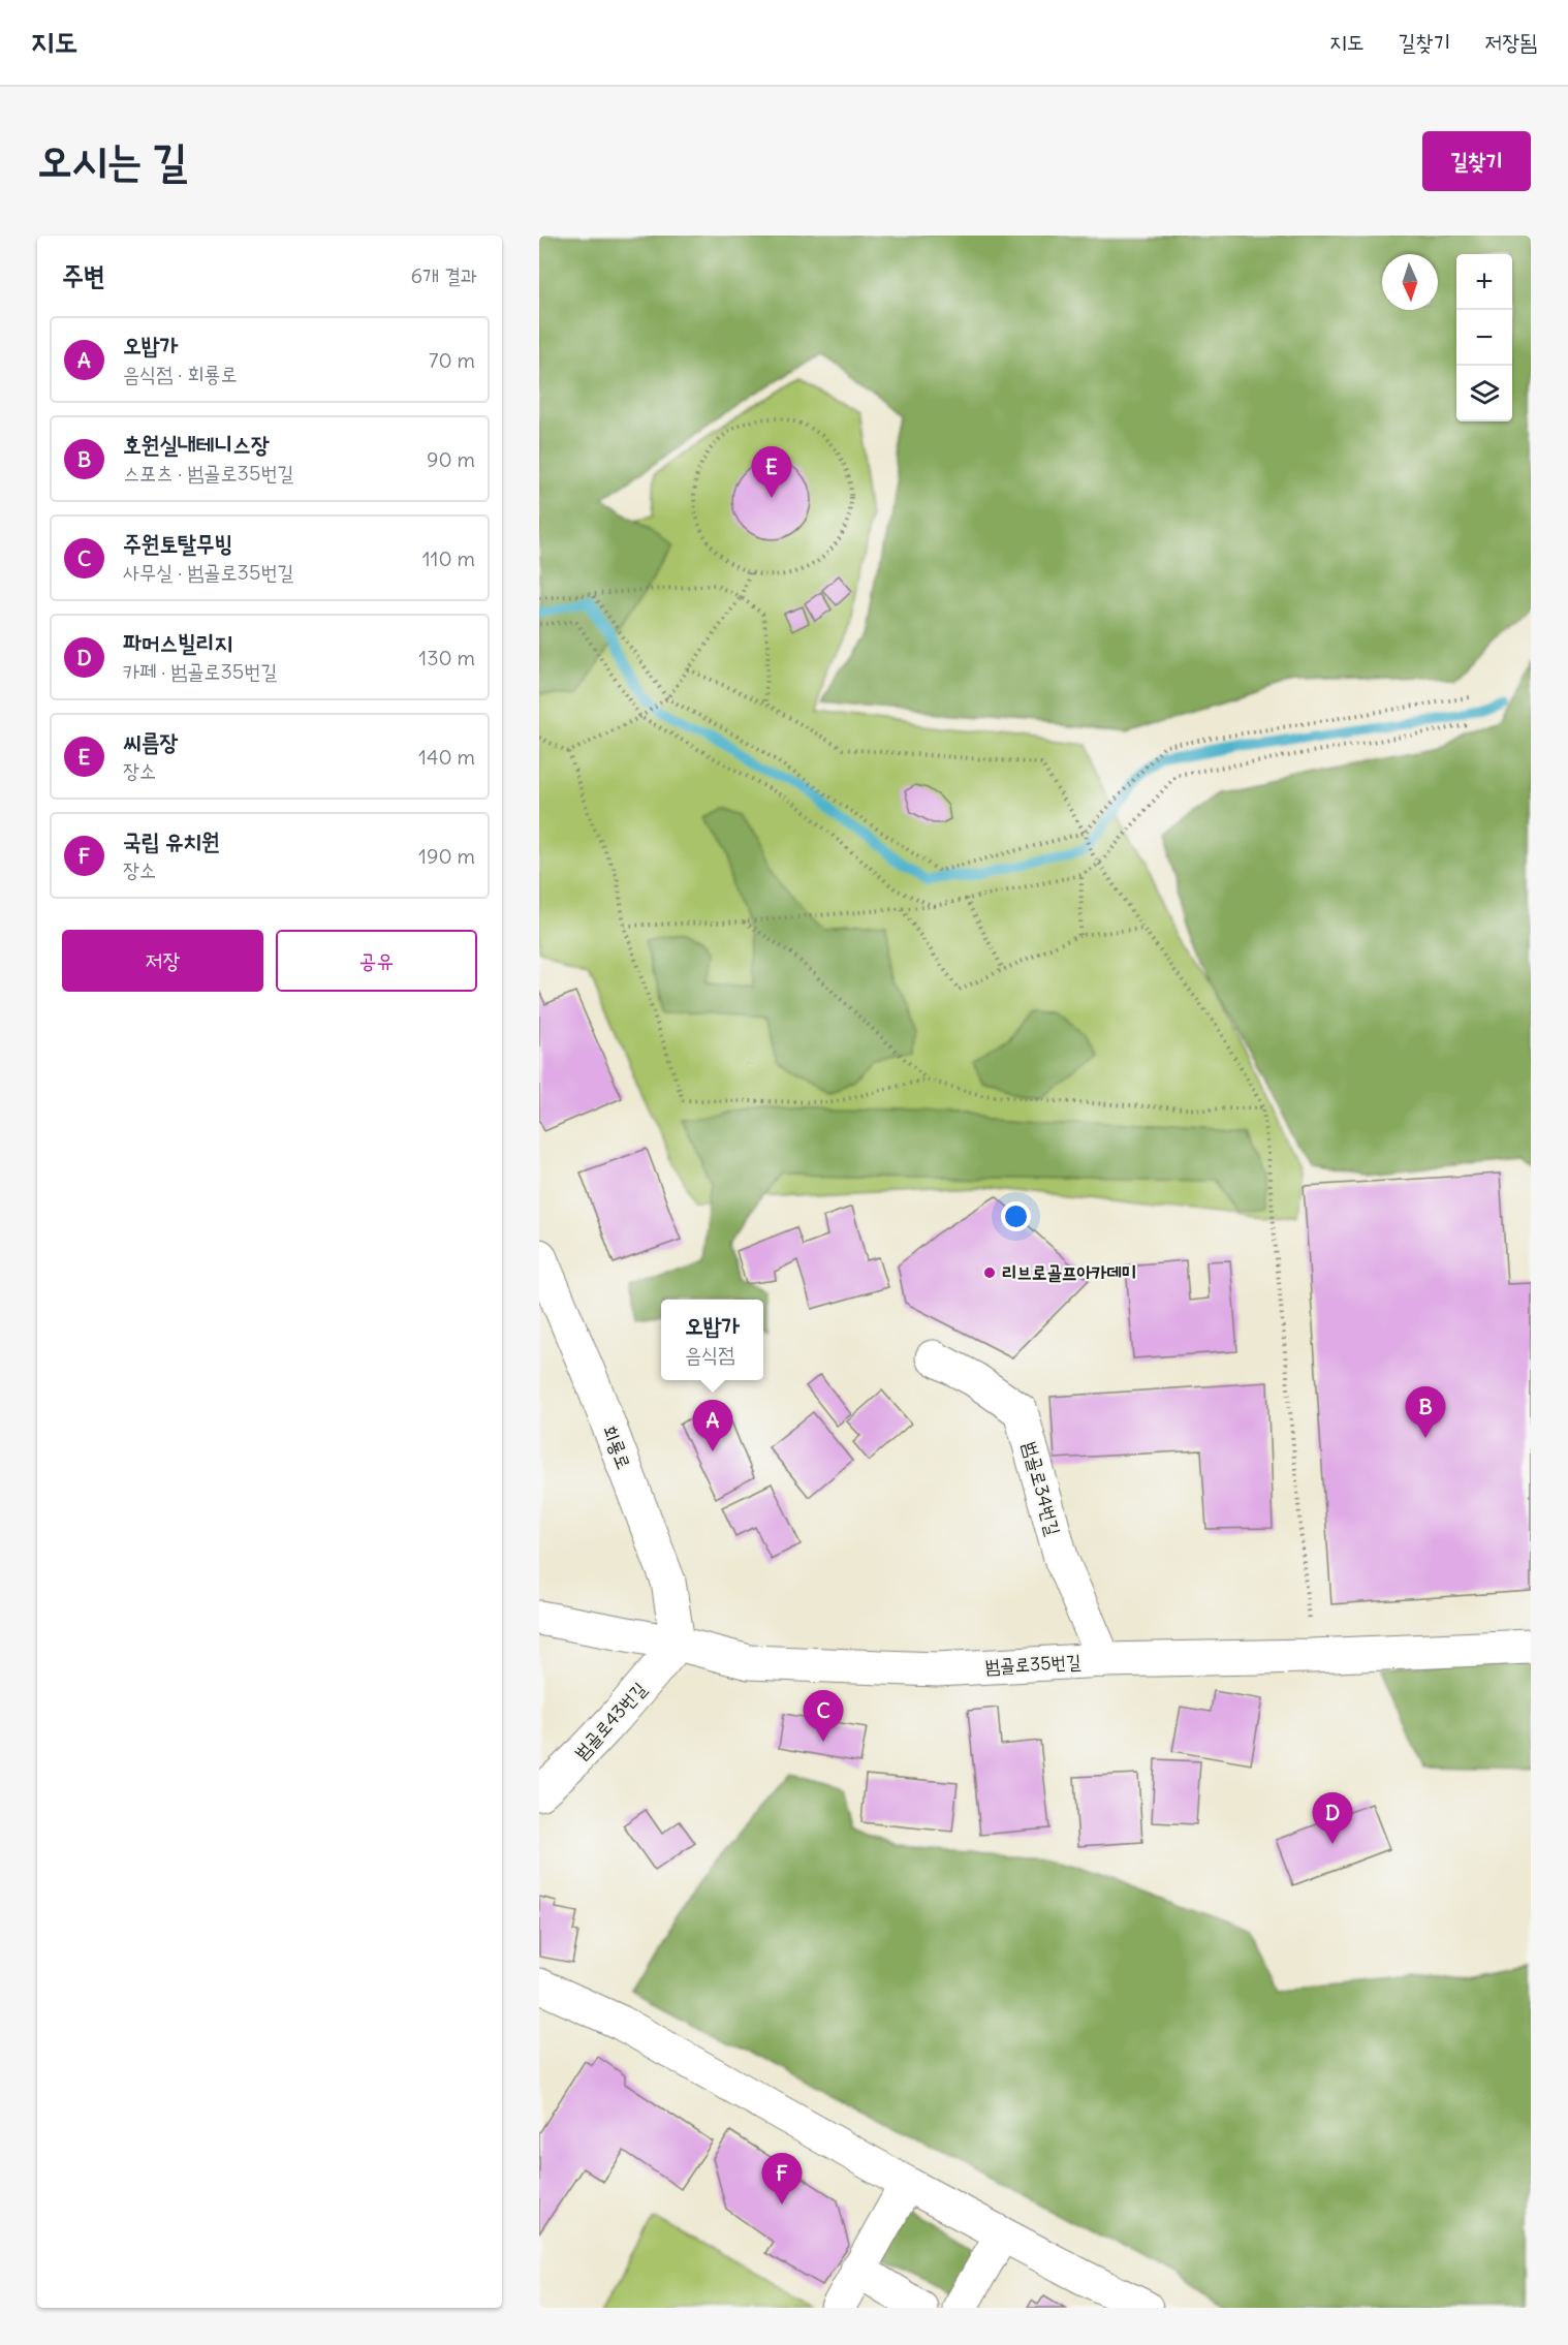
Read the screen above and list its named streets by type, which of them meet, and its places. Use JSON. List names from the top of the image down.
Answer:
{
  "streets": {
    "street": [
      "회룡로",
      "범골로34번길",
      "범골로35번길",
      "범골로43번길"
    ]
  },
  "crossings": [
    ["회룡로", "범골로35번길"],
    ["회룡로", "범골로43번길"],
    ["범골로34번길", "범골로35번길"],
    ["범골로35번길", "범골로43번길"]
  ],
  "places": ["리브로골프아카데미"],
  "north": "bottom",
  "page": {
    "header": "지도",
    "nav": ["지도", "길찾기", "저장됨"],
    "buttons": [
      "길찾기",
      ["저장", "공유"]
    ],
    "title": "오시는 길",
    "heading": ["주변", "6개 결과"],
    "map_buttons": ["+", "−"],
    "list": [
      {
        "mark": "A",
        "name": "오밥가",
        "note": "음식점 · 회룡로",
        "value": "70 m"
      },
      {
        "mark": "B",
        "name": "호원실내테니스장",
        "note": "스포츠 · 범골로35번길",
        "value": "90 m"
      },
      {
        "mark": "C",
        "name": "주원토탈무빙",
        "note": "사무실 · 범골로35번길",
        "value": "110 m"
      },
      {
        "mark": "D",
        "name": "파머스빌리지",
        "note": "카페 · 범골로35번길",
        "value": "130 m"
      },
      {
        "mark": "E",
        "name": "씨름장",
        "note": "장소",
        "value": "140 m"
      },
      {
        "mark": "F",
        "name": "국립 유치원",
        "note": "장소",
        "value": "190 m"
      }
    ],
    "pins": [
      "E",
      "B",
      "A",
      "C",
      "D",
      "F"
    ],
    "popup": ["오밥가", "음식점"]
  }
}
